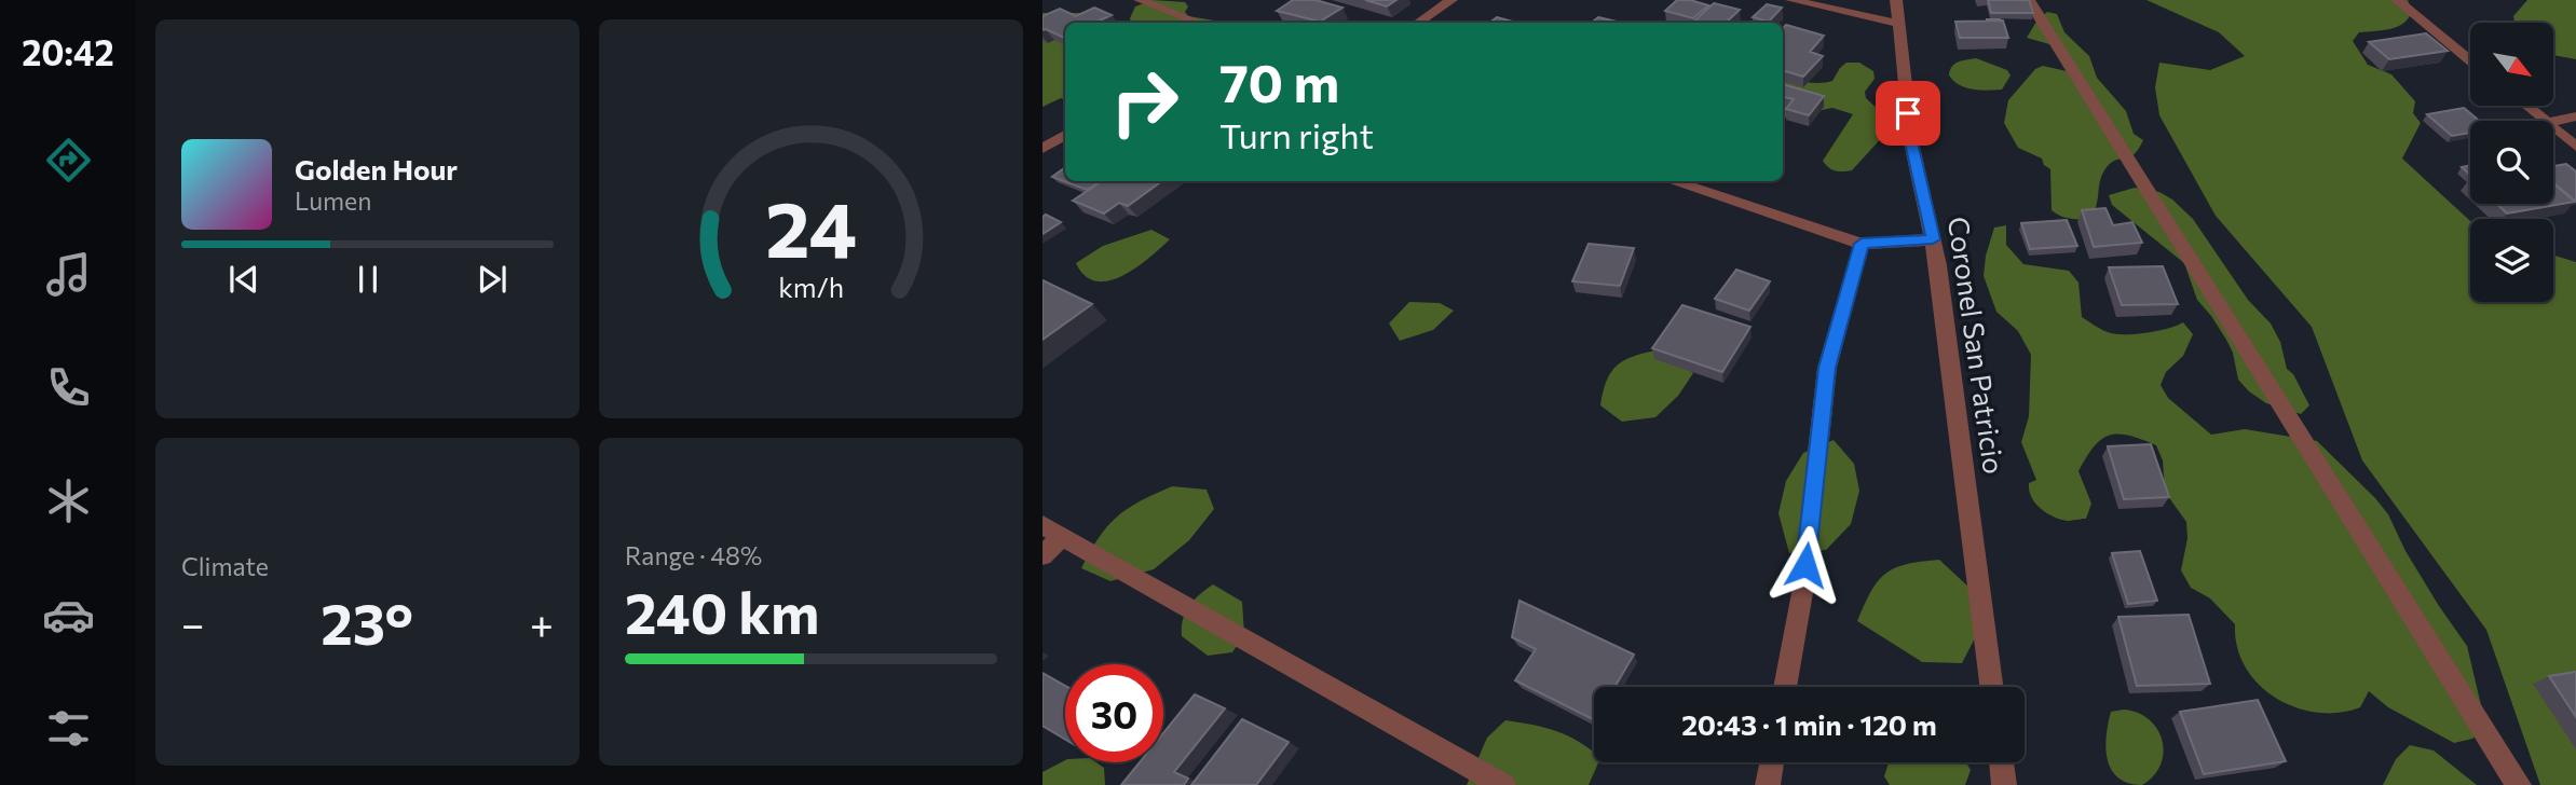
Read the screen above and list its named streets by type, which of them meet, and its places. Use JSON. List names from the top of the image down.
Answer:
{
  "streets": {
    "street": ["Coronel San Patricio"]
  },
  "north": "bottom right",
  "page": {
    "tabs": "20:42",
    "turn": ["70 m", "Turn right"],
    "song": ["Golden Hour", "Lumen"],
    "tile": [
      "Climate",
      ["Range · 48%", "240 km"]
    ],
    "heat": ["−", "23°", "+"],
    "limit": "30",
    "trip": "20:43 · 1 min · 120 m",
    "gauge": ["24", "km/h"]
  }
}
